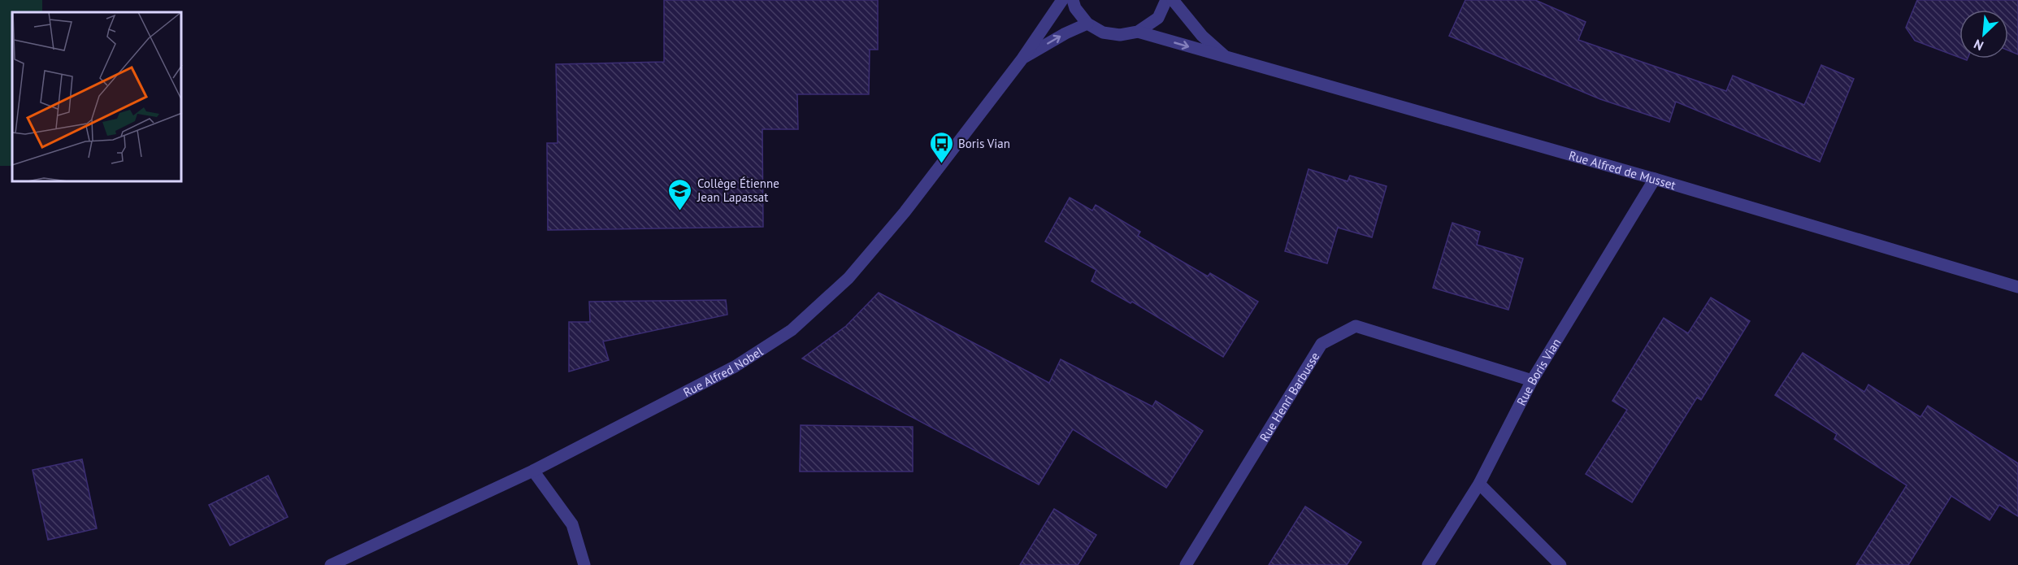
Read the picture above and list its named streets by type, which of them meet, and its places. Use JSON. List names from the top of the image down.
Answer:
{
  "streets": {
    "street": [
      "Rue Alfred de Musset",
      "Rue Alfred Nobel",
      "Rue Boris Vian",
      "Rue Henri Barbusse"
    ]
  },
  "crossings": [
    ["Rue Alfred de Musset", "Rue Boris Vian"],
    ["Rue Boris Vian", "Rue Henri Barbusse"]
  ],
  "places": {
    "bus stop": ["Boris Vian"],
    "school or university": ["Collège Étienne Jean Lapassat"]
  },
  "north": "bottom left"
}
